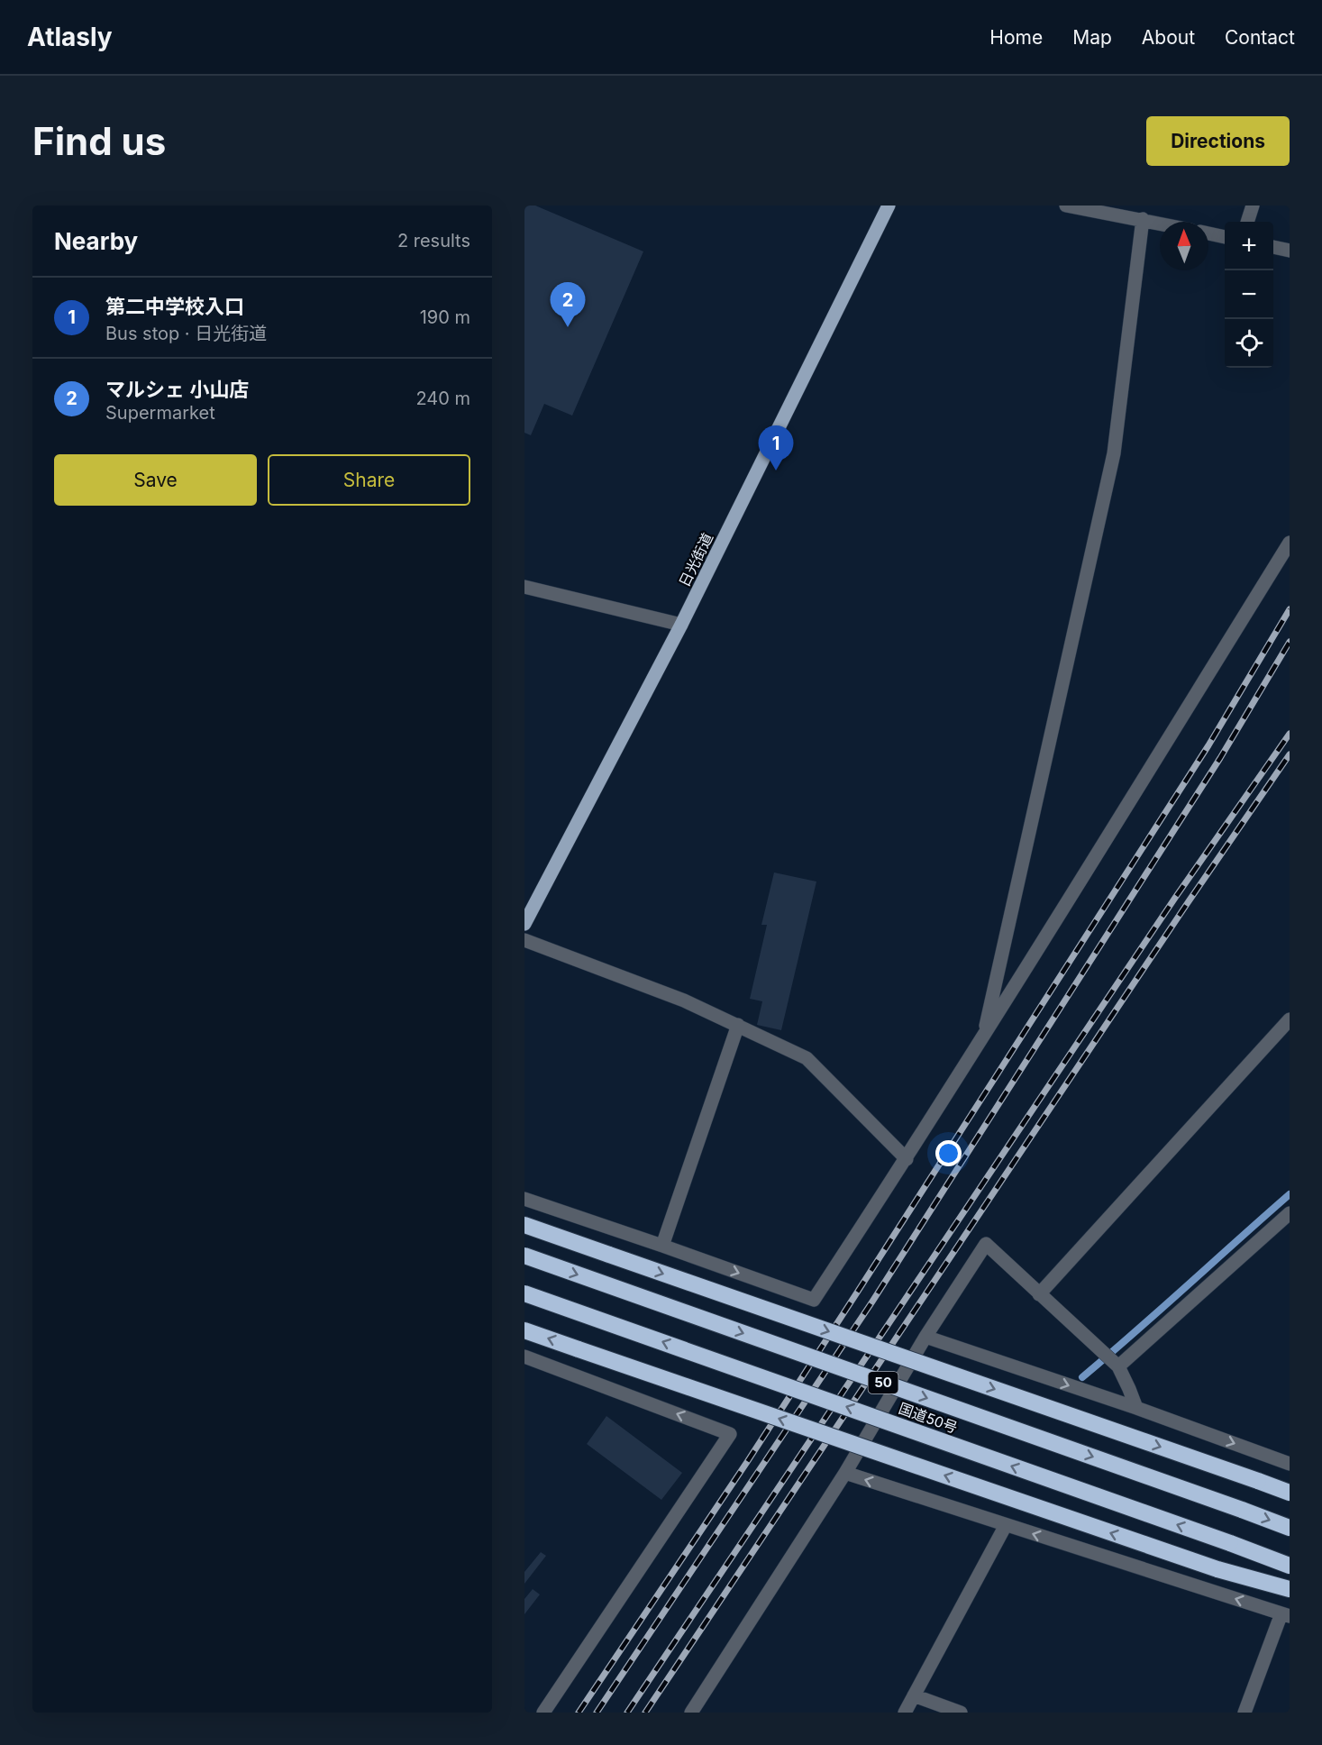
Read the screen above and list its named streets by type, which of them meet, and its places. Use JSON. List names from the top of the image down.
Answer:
{
  "streets": {
    "highway": ["50", "国道50号"],
    "main road": ["日光街道"]
  },
  "north": "top",
  "page": {
    "header": "Atlasly",
    "nav": [
      "Home",
      "Map",
      "About",
      "Contact"
    ],
    "buttons": [
      "Directions",
      ["Save", "Share"]
    ],
    "title": "Find us",
    "heading": ["Nearby", "2 results"],
    "map_buttons": ["+", "−"],
    "list": [
      {
        "mark": "1",
        "name": "第二中学校入口",
        "note": "Bus stop · 日光街道",
        "value": "190 m"
      },
      {
        "mark": "2",
        "name": "マルシェ 小山店",
        "note": "Supermarket",
        "value": "240 m"
      }
    ],
    "pins": ["2", "1"]
  }
}
